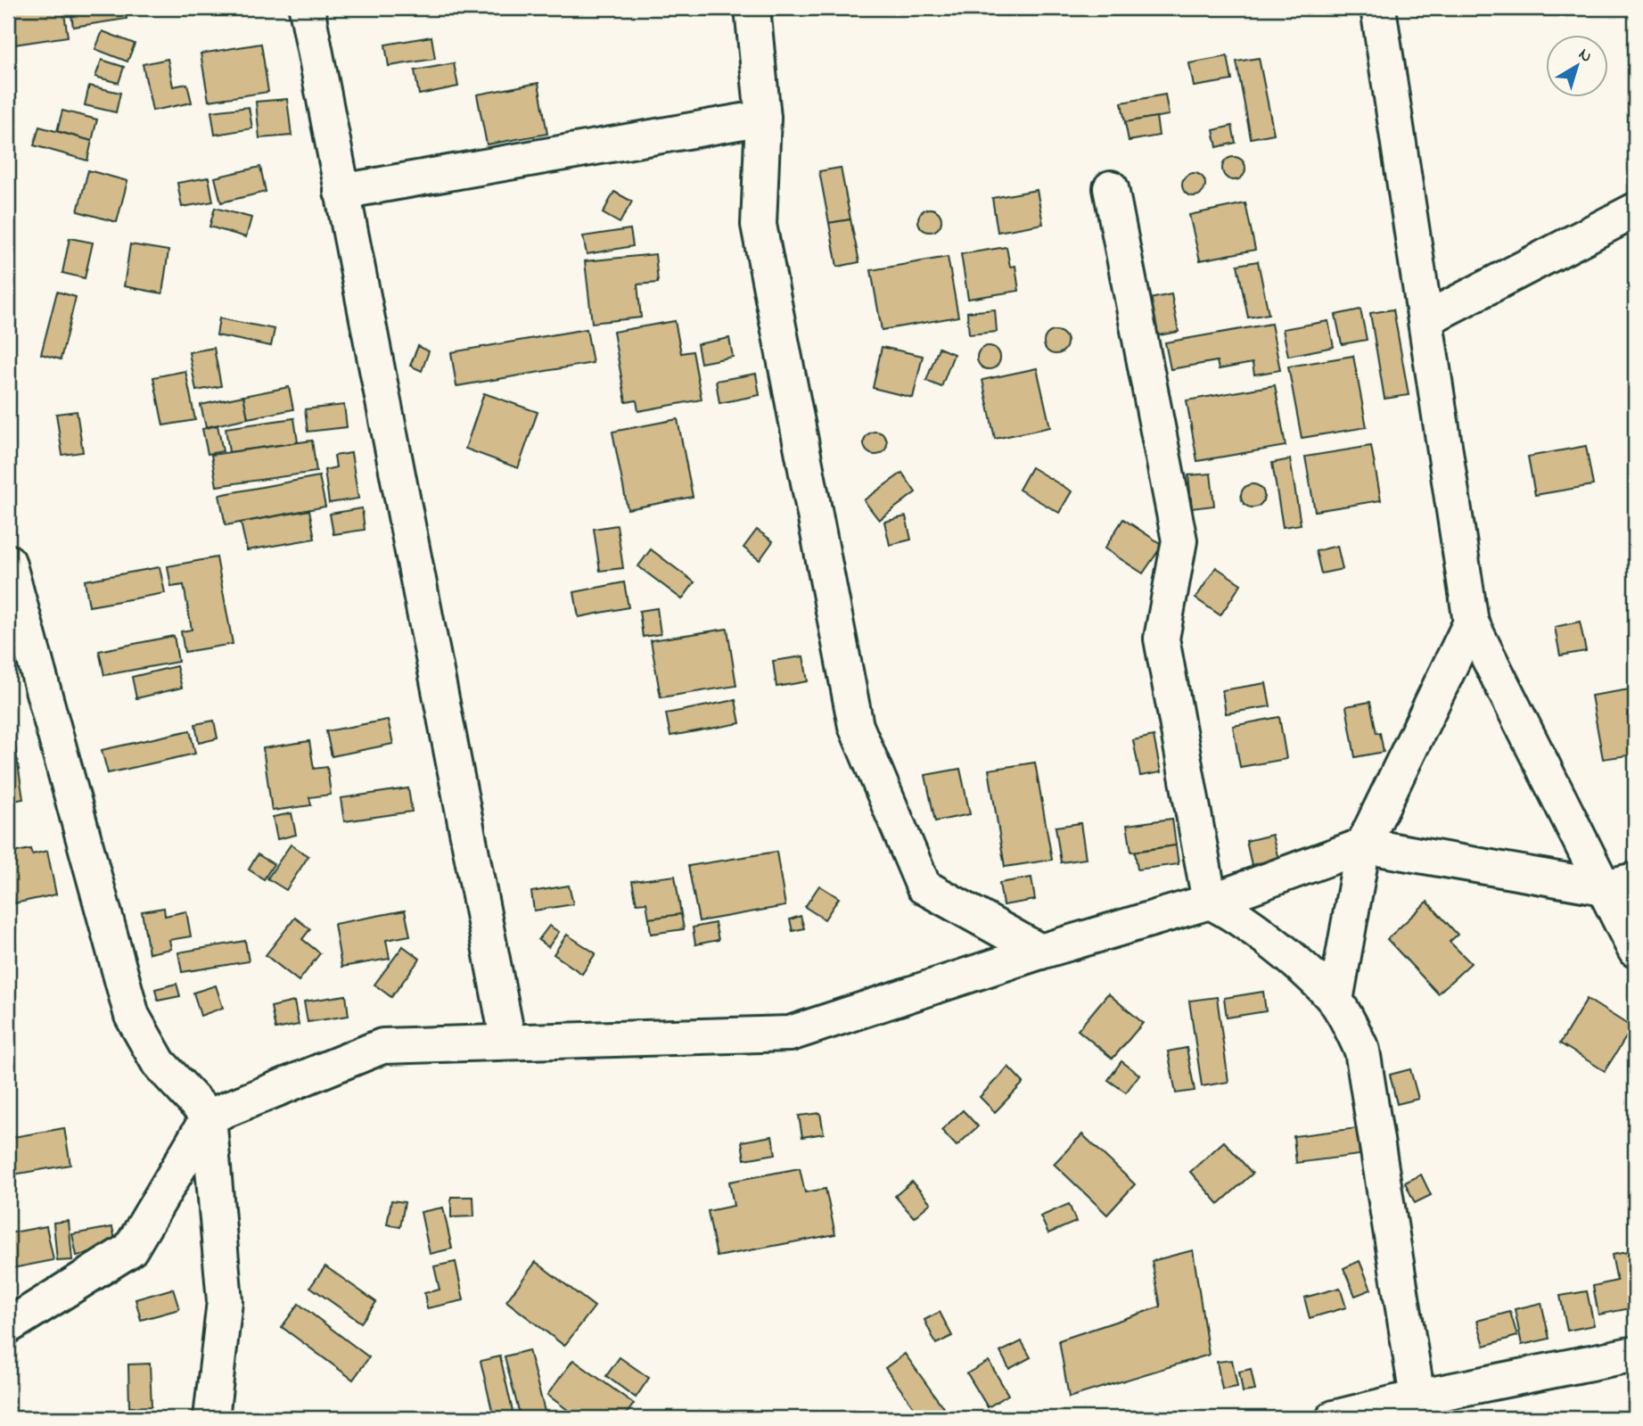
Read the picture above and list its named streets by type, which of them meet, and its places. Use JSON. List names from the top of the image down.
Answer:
{
  "north": "top right"
}
